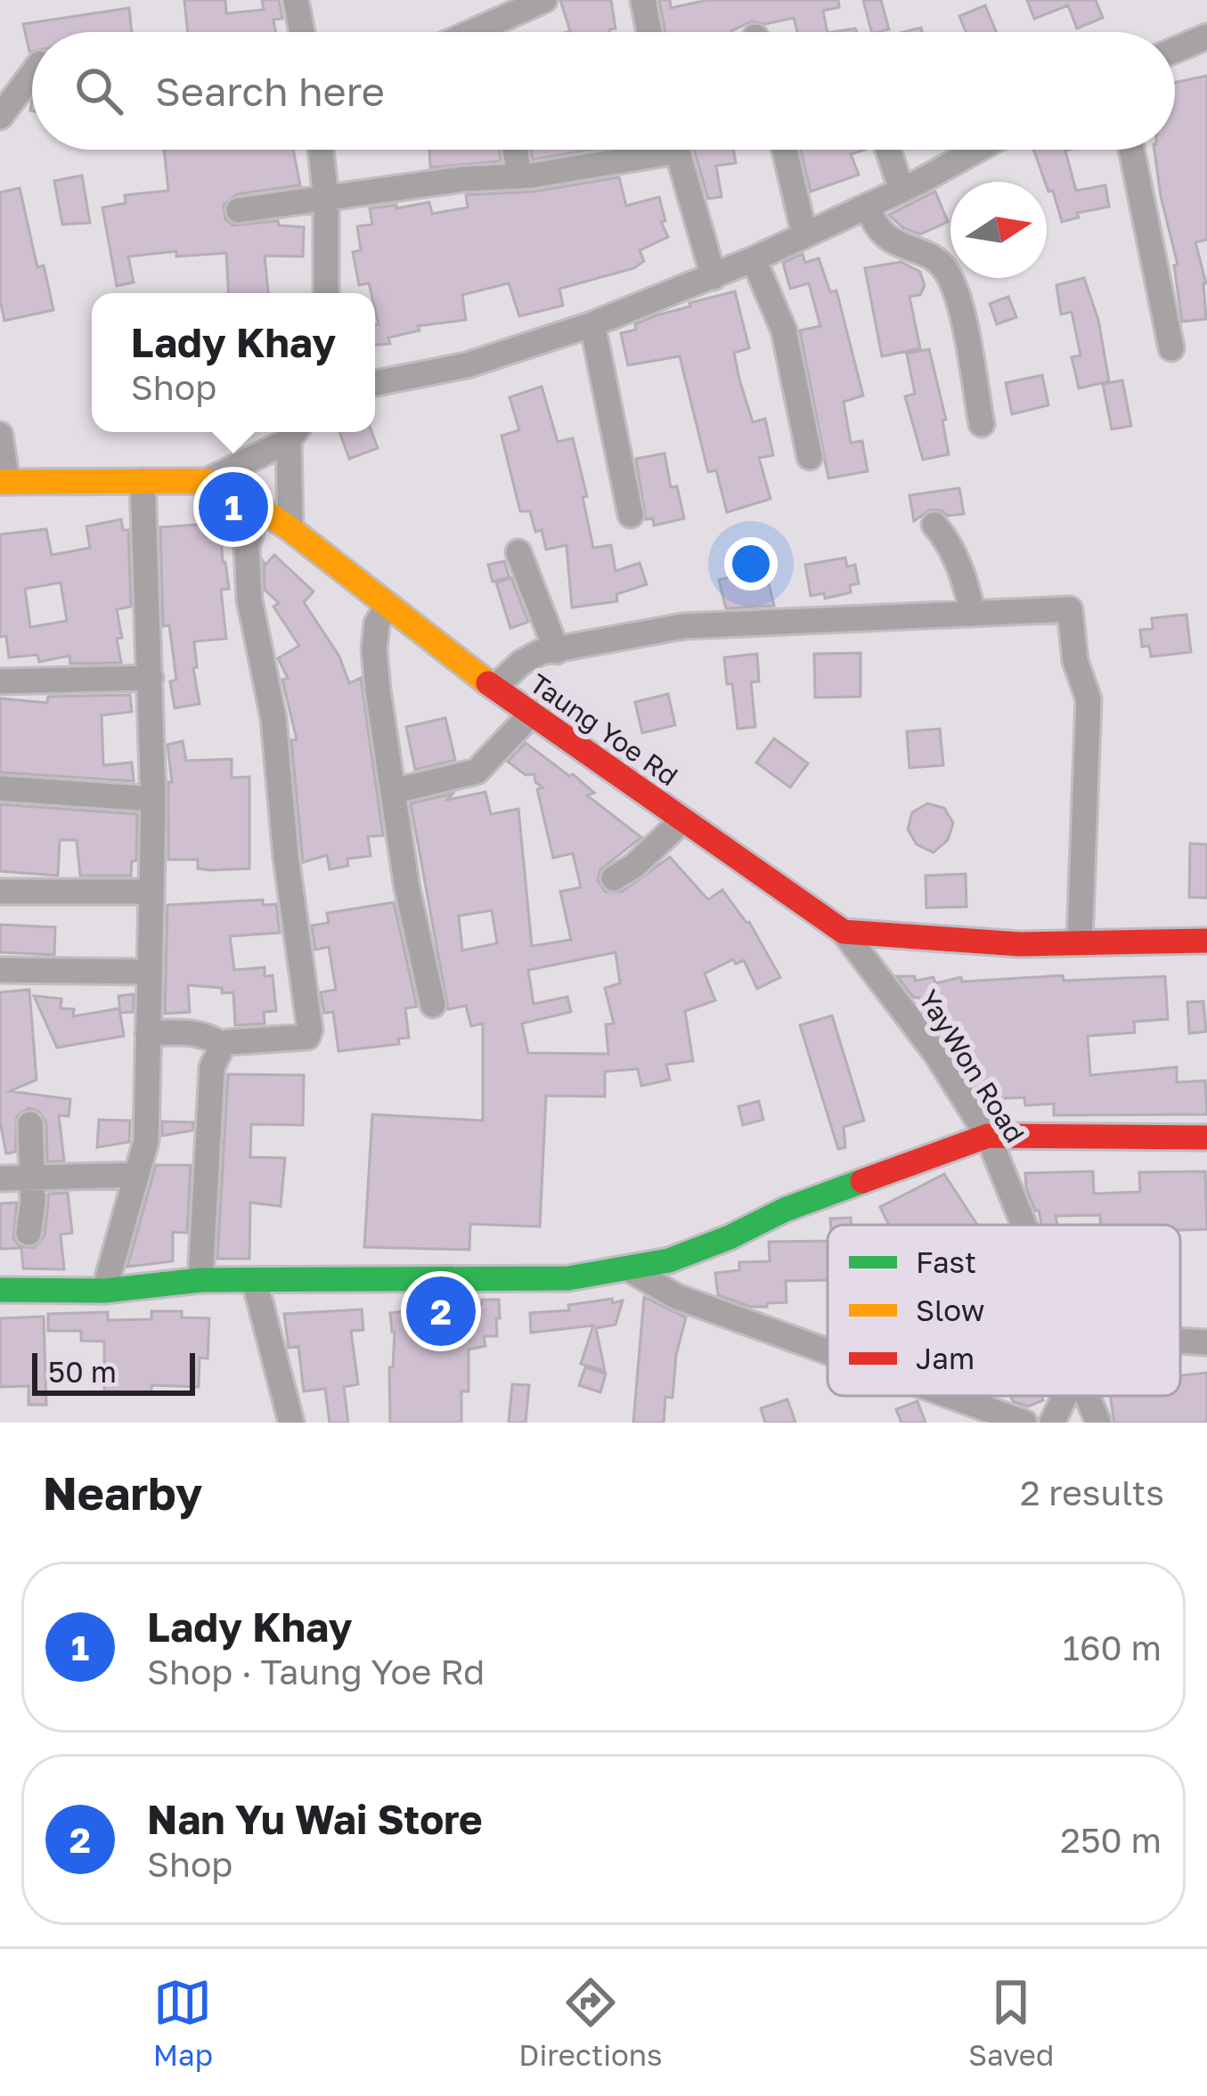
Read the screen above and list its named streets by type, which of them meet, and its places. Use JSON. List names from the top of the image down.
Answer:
{
  "streets": {
    "street": ["Taung Yoe Rd", "YayWon Road"]
  },
  "crossings": [
    ["Taung Yoe Rd", "YayWon Road"]
  ],
  "legend": ["Fast", "Slow", "Jam"],
  "scale_bar": "50 m",
  "north": "right",
  "page": {
    "search": "Search here",
    "popup": ["Lady Khay", "Shop"],
    "pins": ["1", "2"],
    "scale": "50 m",
    "heading": ["Nearby", "2 results"],
    "list": [
      {
        "mark": "1",
        "name": "Lady Khay",
        "note": "Shop · Taung Yoe Rd",
        "value": "160 m"
      },
      {
        "mark": "2",
        "name": "Nan Yu Wai Store",
        "note": "Shop",
        "value": "250 m"
      }
    ],
    "nav": ["Map", "Directions", "Saved"]
  }
}
